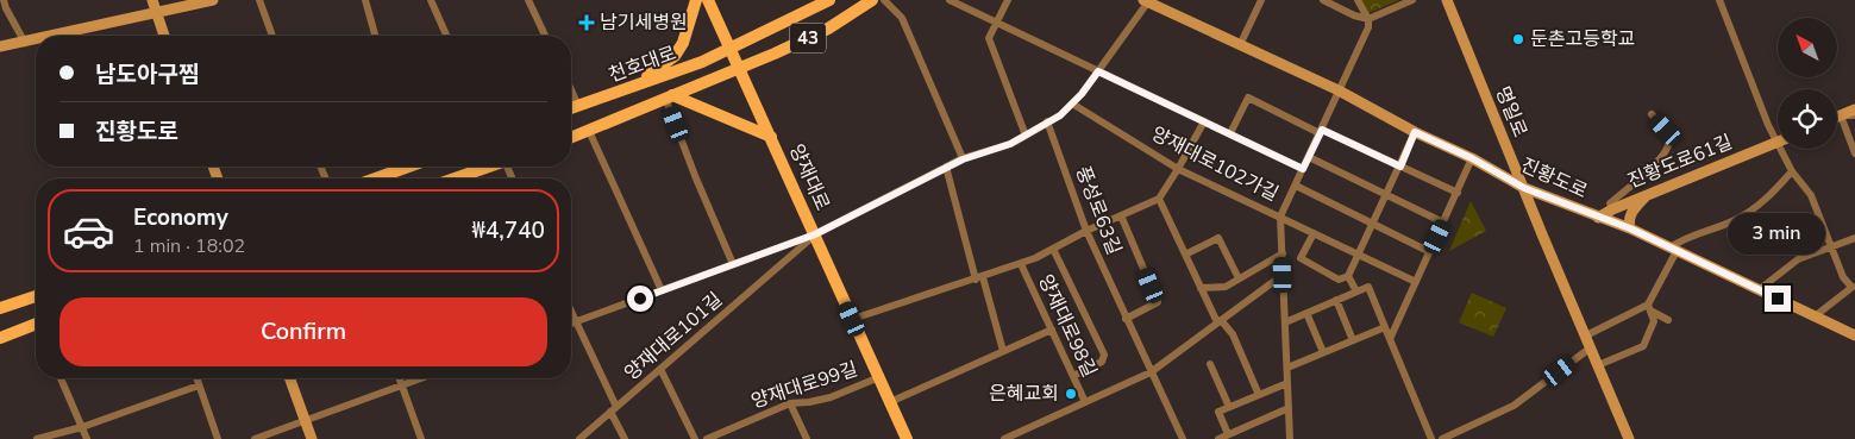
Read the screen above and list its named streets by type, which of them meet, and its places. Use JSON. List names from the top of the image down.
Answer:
{
  "streets": {
    "main road": ["43", "천호대로", "양재대로"],
    "street": [
      "명일로",
      "진황도로61길",
      "양재대로102가길",
      "진황도로",
      "풍성로63길",
      "양재대로98길",
      "양재대로101길",
      "양재대로99길"
    ]
  },
  "crossings": [
    ["천호대로", "양재대로"],
    ["명일로", "진황도로"],
    ["진황도로61길", "진황도로"],
    ["양재대로", "양재대로101길"],
    ["양재대로", "양재대로99길"],
    ["풍성로63길", "양재대로98길"]
  ],
  "places": {
    "health": ["남기세병원"],
    "other": ["둔촌고등학교", "은혜교회"]
  },
  "north": "top left",
  "page": {
    "banner": ["남도아구찜", "진황도로"],
    "list": [
      {
        "name": "Economy",
        "note": "1 min · 18:02",
        "value": "₩4,740"
      }
    ],
    "bubble": "3 min",
    "buttons": "Confirm"
  }
}
